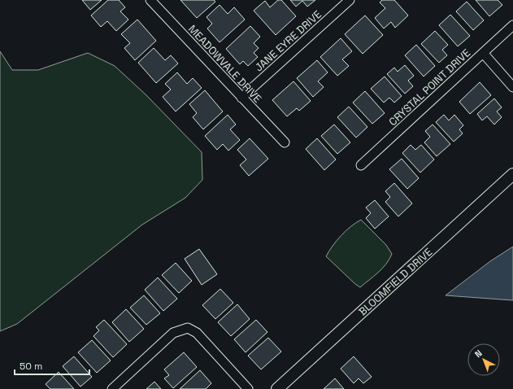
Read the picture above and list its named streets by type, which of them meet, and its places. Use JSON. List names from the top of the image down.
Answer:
{
  "streets": {
    "street": [
      "JANE EYRE DRIVE",
      "MEADOWVALE DRIVE",
      "CRYSTAL POINT DRIVE",
      "BLOOMFIELD DRIVE"
    ]
  },
  "crossings": [
    ["JANE EYRE DRIVE", "MEADOWVALE DRIVE"]
  ],
  "scale_bar": "50 m",
  "north": "top left"
}
